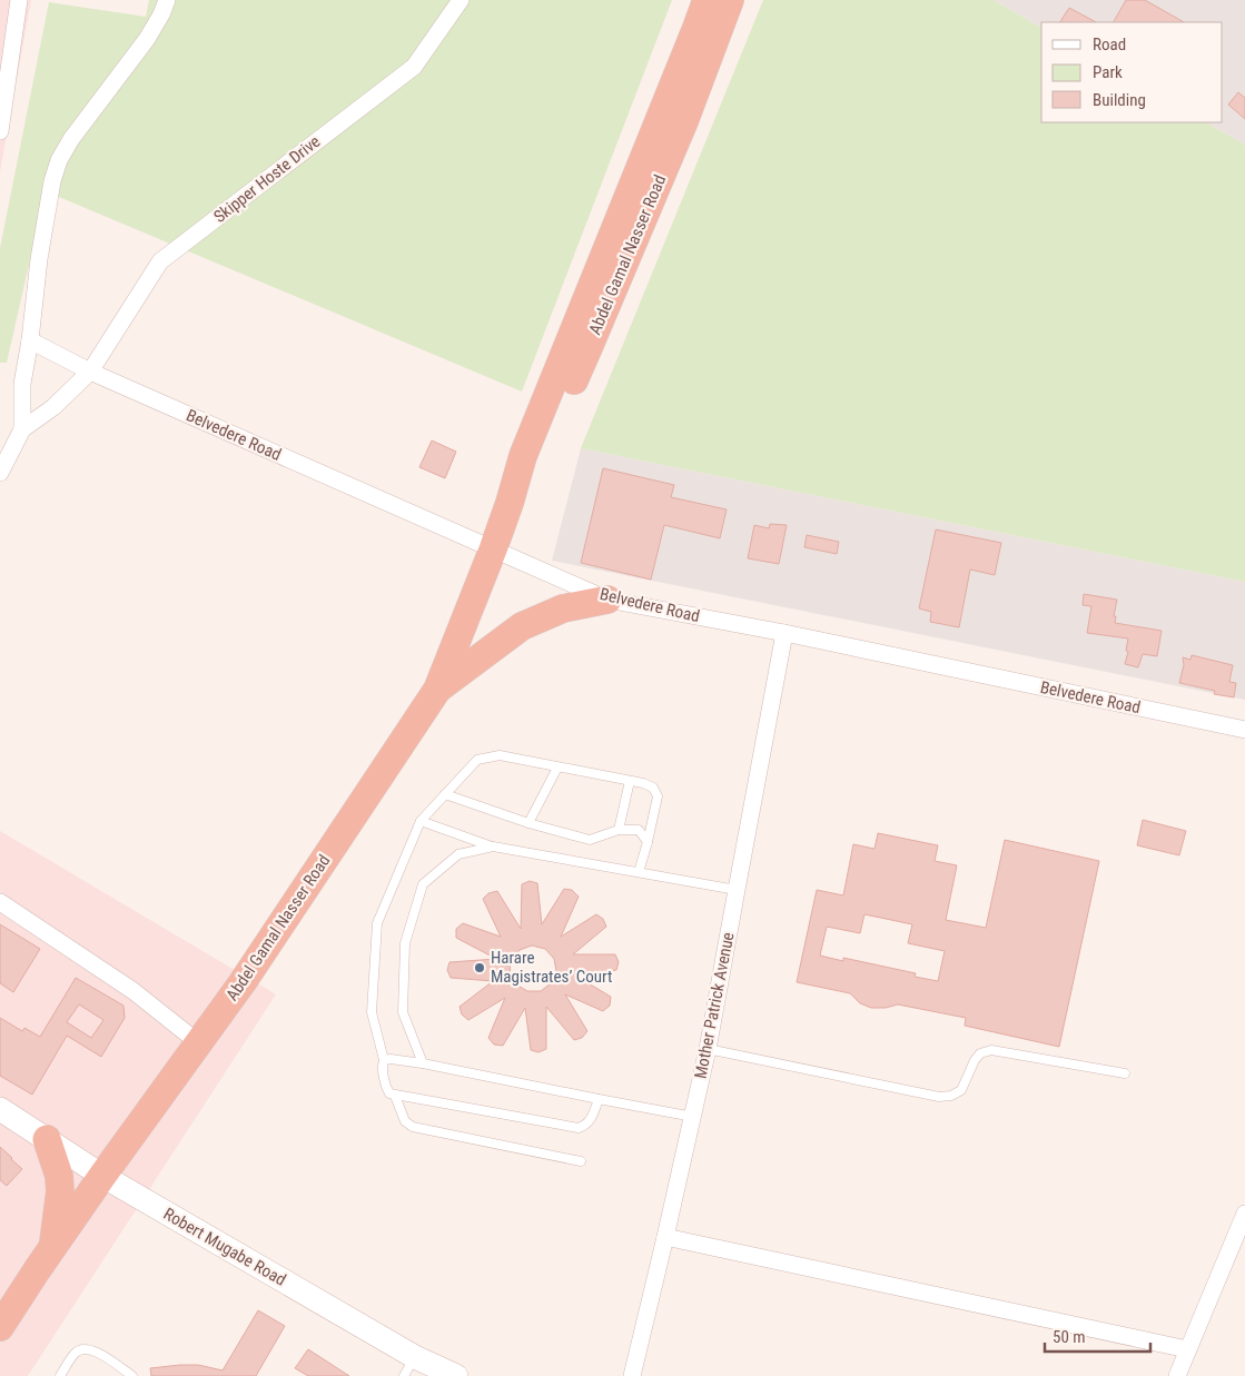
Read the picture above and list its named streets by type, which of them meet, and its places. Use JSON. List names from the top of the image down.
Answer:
{
  "streets": {
    "highway": ["Abdel Gamal Nasser Road"],
    "main road": ["Robert Mugabe Road"],
    "street": ["Skipper Hoste Drive", "Belvedere Road", "Mother Patrick Avenue"]
  },
  "crossings": [
    ["Skipper Hoste Drive", "Belvedere Road"],
    ["Abdel Gamal Nasser Road", "Belvedere Road"],
    ["Abdel Gamal Nasser Road", "Robert Mugabe Road"],
    ["Belvedere Road", "Mother Patrick Avenue"]
  ],
  "places": ["Harare Magistrates’ Court"],
  "legend": ["Road", "Park", "Building"],
  "scale_bar": "50 m"
}
